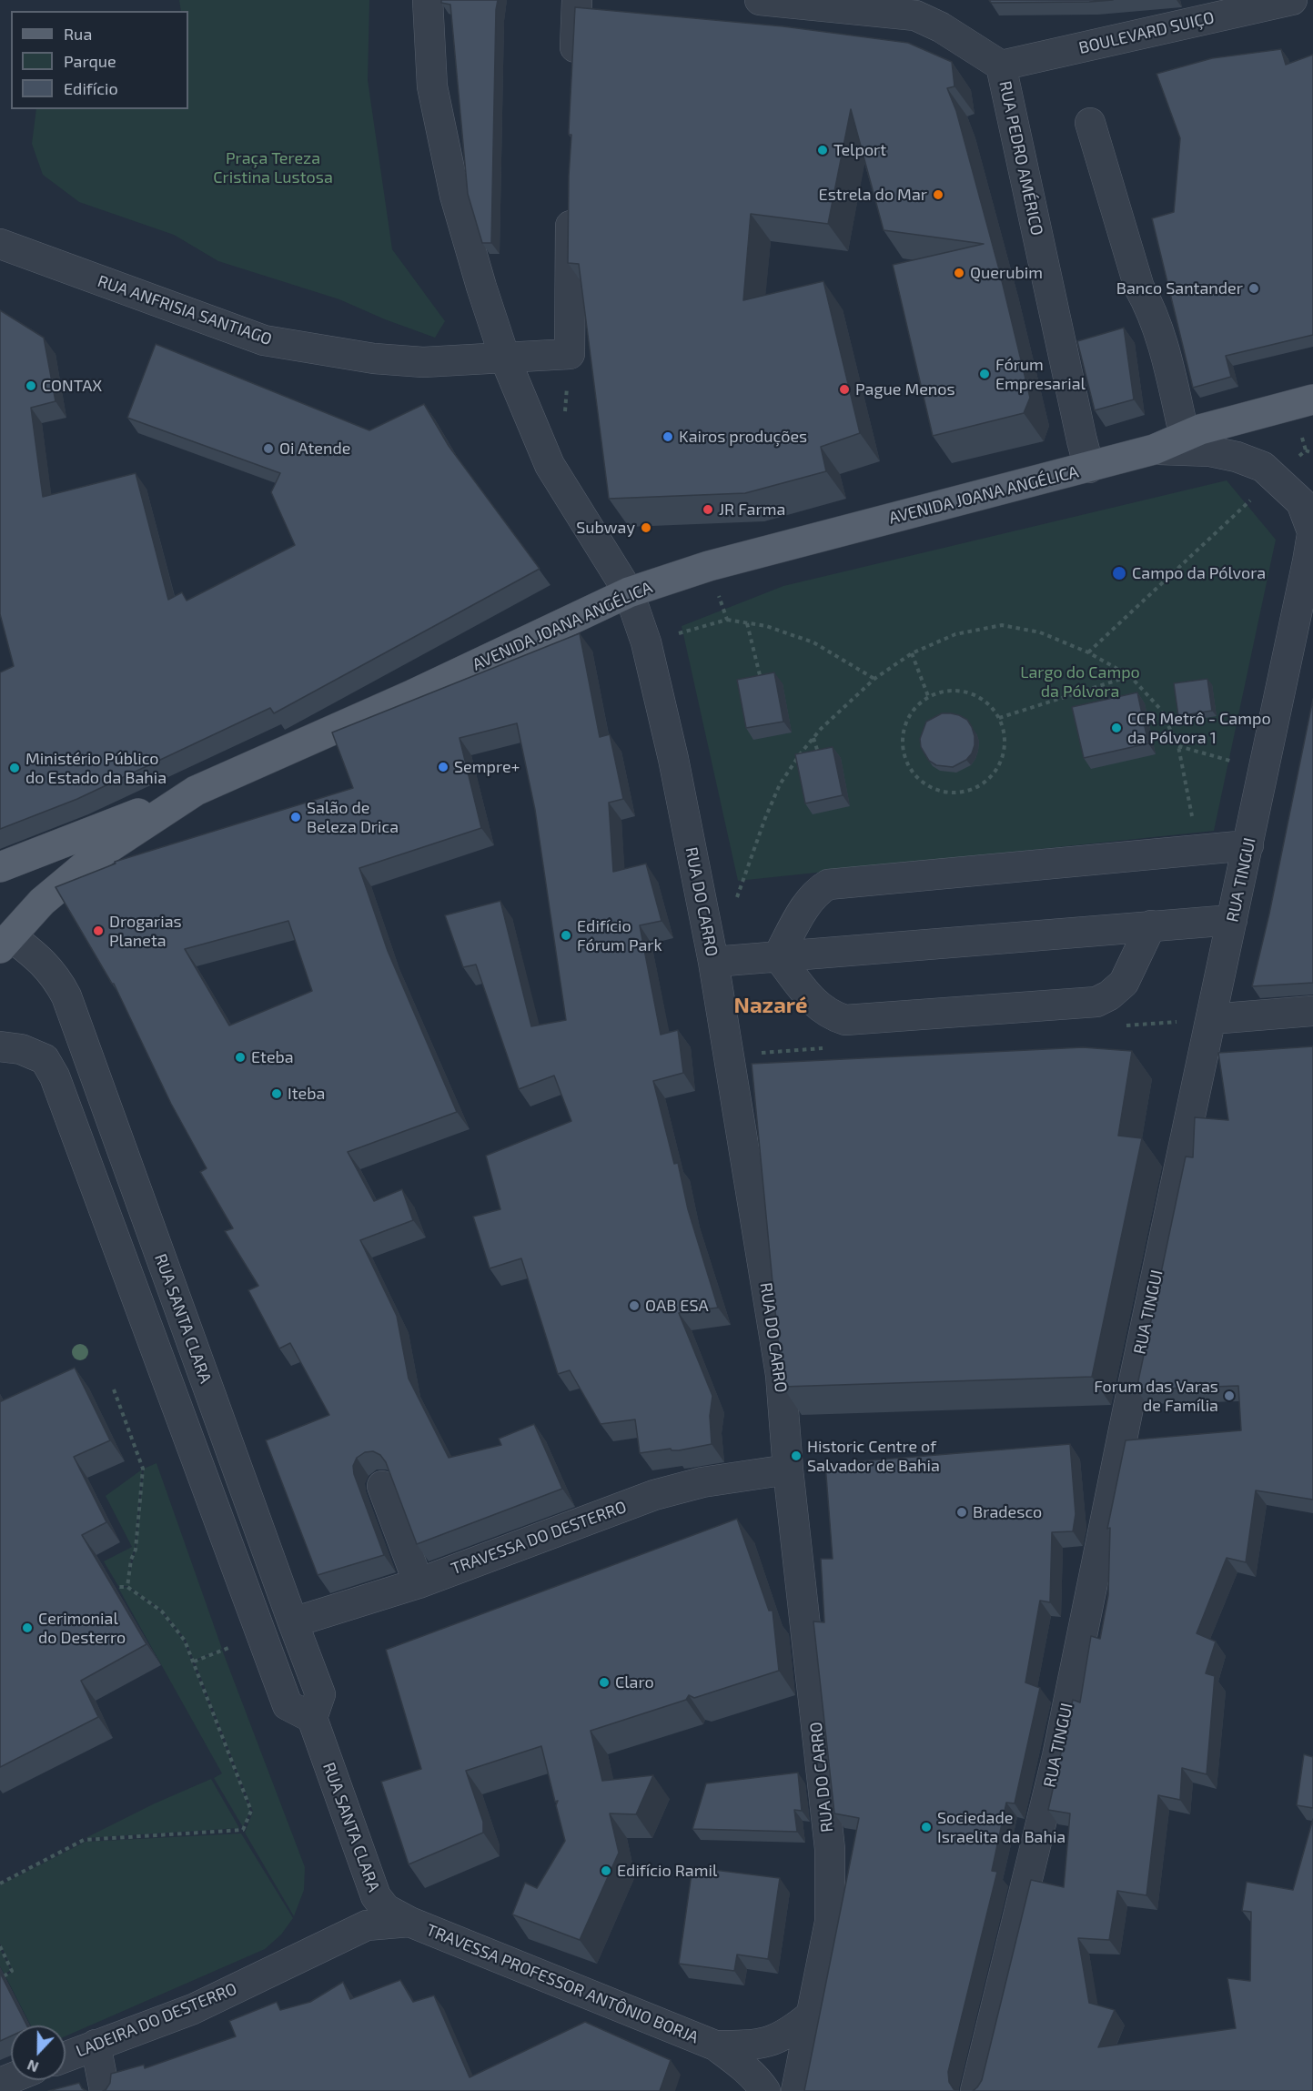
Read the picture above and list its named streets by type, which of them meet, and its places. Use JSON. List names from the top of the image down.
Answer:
{
  "streets": {
    "main road": ["AVENIDA JOANA ANGÉLICA"],
    "street": [
      "BOULEVARD SUIÇO",
      "RUA PEDRO AMÉRICO",
      "RUA ANFRISIA SANTIAGO",
      "RUA TINGUI",
      "RUA DO CARRO",
      "RUA SANTA CLARA",
      "TRAVESSA DO DESTERRO",
      "TRAVESSA PROFESSOR ANTÔNIO BORJA",
      "LADEIRA DO DESTERRO"
    ]
  },
  "crossings": [
    ["BOULEVARD SUIÇO", "RUA PEDRO AMÉRICO"],
    ["RUA PEDRO AMÉRICO", "AVENIDA JOANA ANGÉLICA"],
    ["RUA ANFRISIA SANTIAGO", "RUA DO CARRO"],
    ["AVENIDA JOANA ANGÉLICA", "RUA TINGUI"],
    ["AVENIDA JOANA ANGÉLICA", "RUA DO CARRO"],
    ["AVENIDA JOANA ANGÉLICA", "RUA SANTA CLARA"],
    ["RUA DO CARRO", "TRAVESSA DO DESTERRO"],
    ["RUA DO CARRO", "TRAVESSA PROFESSOR ANTÔNIO BORJA"],
    ["RUA SANTA CLARA", "TRAVESSA DO DESTERRO"],
    ["RUA SANTA CLARA", "TRAVESSA PROFESSOR ANTÔNIO BORJA"],
    ["RUA SANTA CLARA", "LADEIRA DO DESTERRO"],
    ["TRAVESSA PROFESSOR ANTÔNIO BORJA", "LADEIRA DO DESTERRO"]
  ],
  "districts": ["Nazaré"],
  "parks": ["Praça Tereza Cristina Lustosa", "Largo do Campo da Pólvora"],
  "places": [
    "Telport",
    "Estrela do Mar",
    "Querubim",
    "Banco Santander",
    "Fórum Empresarial",
    "CONTAX",
    "Pague Menos",
    "Kairos produções",
    "Oi Atende",
    "JR Farma",
    "Subway",
    "Campo da Pólvora",
    "CCR Metrô - Campo da Pólvora 1",
    "Sempre+",
    "Ministério Público do Estado da Bahia",
    "Salão de Beleza Drica",
    "Drogarias Planeta",
    "Edifício Fórum Park",
    "Eteba",
    "Iteba",
    "OAB ESA",
    "Forum das Varas de Família",
    "Historic Centre of Salvador de Bahia",
    "Bradesco",
    "Cerimonial do Desterro",
    "Claro",
    "Sociedade Israelita da Bahia",
    "Edifício Ramil"
  ],
  "legend": ["Rua", "Parque", "Edifício"],
  "north": "bottom"
}
